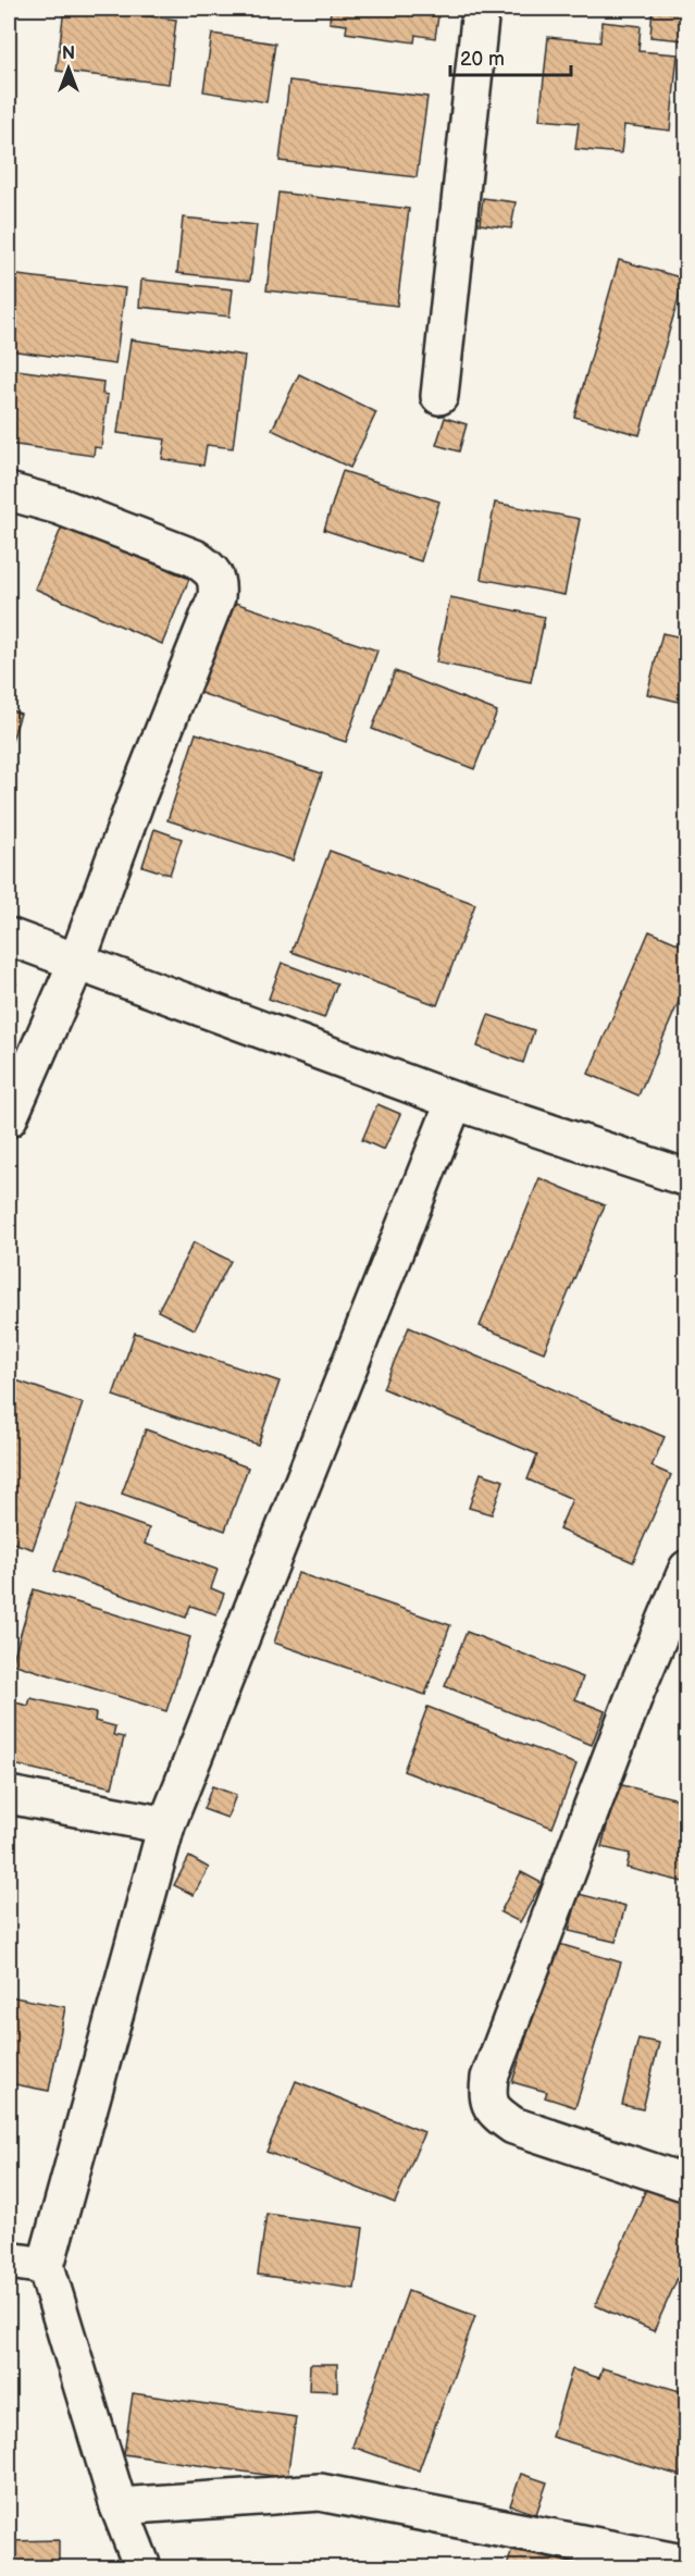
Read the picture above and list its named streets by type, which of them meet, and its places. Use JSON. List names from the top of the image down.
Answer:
{
  "scale_bar": "20 m",
  "north": "top"
}
